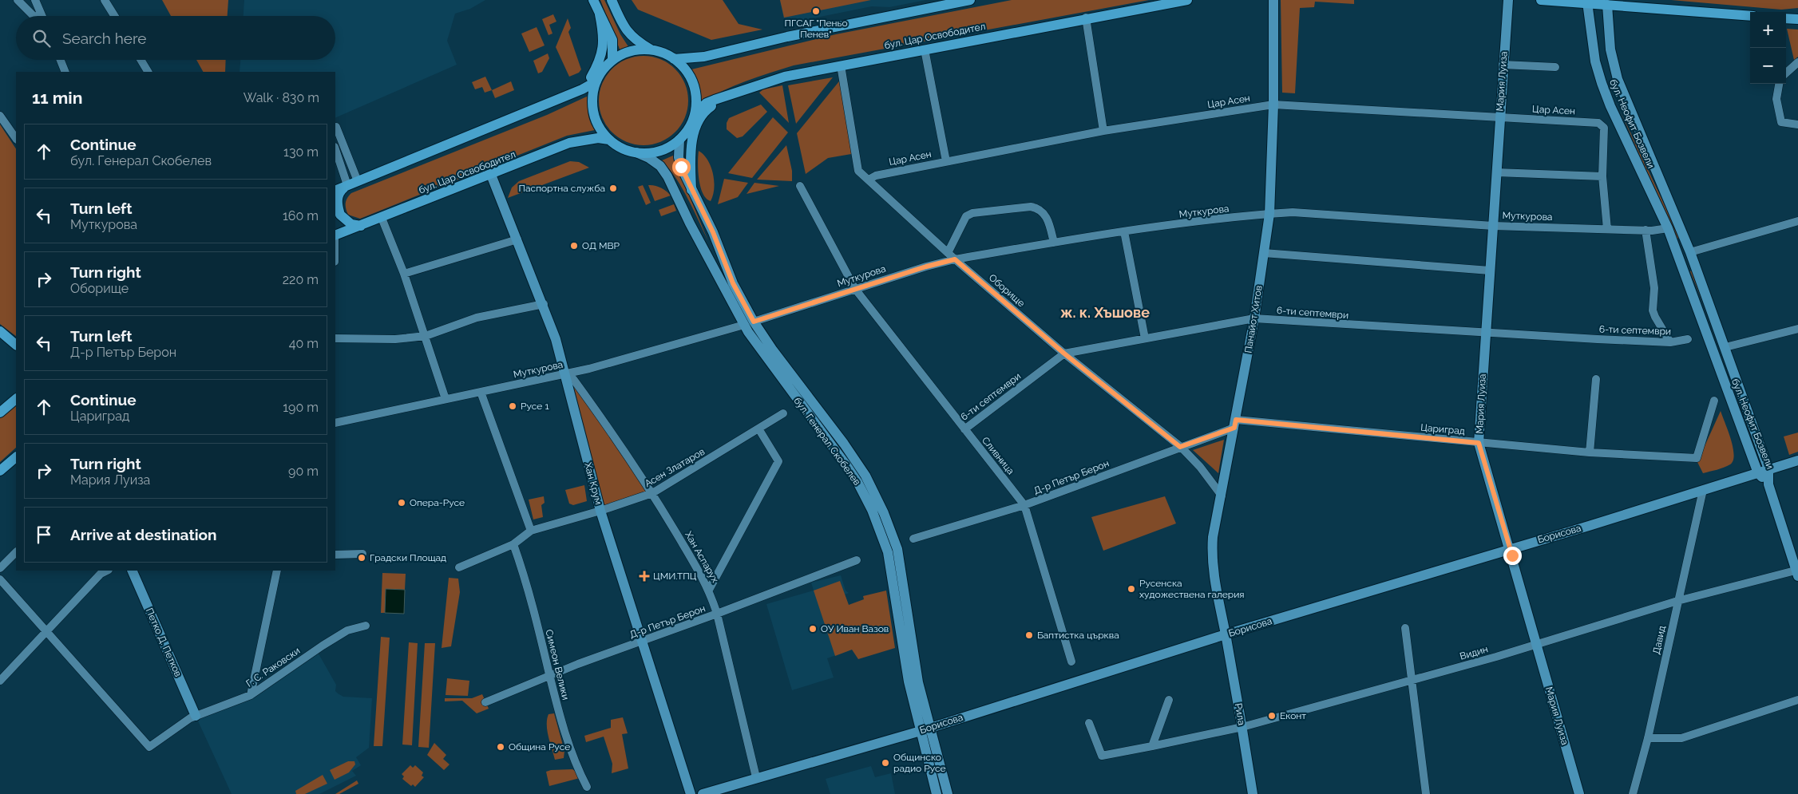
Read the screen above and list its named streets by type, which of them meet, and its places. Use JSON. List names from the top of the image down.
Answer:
{
  "streets": {
    "main road": [
      "бул. Цар Освободител",
      "Мария Луиза",
      "бул. Неофит Бозвели",
      "Панайот Хитов",
      "бул. Генерал Скобелев",
      "Хан Крум",
      "Борисова",
      "Петко Д. Петков",
      "Рила"
    ],
    "street": [
      "Цар Асен",
      "Муткурова",
      "Оборище",
      "6-ти септември",
      "Цариград",
      "Сливница",
      "Асен Златаров",
      "Д-р Петър Берон",
      "Хан Аспарух",
      "Давид",
      "Видин",
      "Симеон Велики",
      "Г. С. Раковски"
    ]
  },
  "crossings": [
    ["бул. Цар Освободител", "Оборище"],
    ["бул. Цар Освободител", "бул. Генерал Скобелев"],
    ["бул. Цар Освободител", "Хан Крум"],
    ["Мария Луиза", "Цар Асен"],
    ["Мария Луиза", "Муткурова"],
    ["Мария Луиза", "6-ти септември"],
    ["Мария Луиза", "Цариград"],
    ["Мария Луиза", "Борисова"],
    ["Мария Луиза", "Видин"],
    ["Цар Асен", "Оборище"],
    ["Цар Асен", "Панайот Хитов"],
    ["бул. Неофит Бозвели", "Муткурова"],
    ["бул. Неофит Бозвели", "Борисова"],
    ["Муткурова", "Оборище"],
    ["Муткурова", "Панайот Хитов"],
    ["Муткурова", "бул. Генерал Скобелев"],
    ["Муткурова", "Сливница"],
    ["Муткурова", "Хан Крум"],
    ["Муткурова", "Хан Аспарух"],
    ["Оборище", "6-ти септември"],
    ["Оборище", "Панайот Хитов"],
    ["Оборище", "Д-р Петър Берон"],
    ["6-ти септември", "Панайот Хитов"],
    ["6-ти септември", "Сливница"],
    ["Панайот Хитов", "Цариград"],
    ["Панайот Хитов", "Д-р Петър Берон"],
    ["Панайот Хитов", "Борисова"],
    ["Панайот Хитов", "Рила"],
    ["Цариград", "Д-р Петър Берон"],
    ["бул. Генерал Скобелев", "Борисова"],
    ["Сливница", "Д-р Петър Берон"],
    ["Асен Златаров", "Хан Крум"],
    ["Асен Златаров", "Хан Аспарух"],
    ["Асен Златаров", "Симеон Велики"],
    ["Д-р Петър Берон", "Хан Крум"],
    ["Д-р Петър Берон", "Хан Аспарух"],
    ["Д-р Петър Берон", "Симеон Велики"],
    ["Хан Крум", "Хан Аспарух"],
    ["Борисова", "Хан Аспарух"],
    ["Борисова", "Давид"],
    ["Борисова", "Рила"],
    ["Давид", "Видин"],
    ["Петко Д. Петков", "Г. С. Раковски"],
    ["Видин", "Рила"]
  ],
  "districts": ["ж. к. Хъшове"],
  "places": {
    "other": [
      "ПГСАГ \"Пеньо Пенев\"",
      "Паспортна служба",
      "ОД МВР",
      "Русе 1",
      "Опера-Русе",
      "Градски Площад",
      "Русенска художествена галерия",
      "ОУ Иван Вазов",
      "Баптистка църква",
      "Еконт",
      "Община Русе",
      "Общинско радио Русе"
    ],
    "health": ["ЦМИ.ТПЦ"]
  },
  "page": {
    "map_buttons": ["+", "−"],
    "search": "Search here",
    "heading": ["11 min", "Walk · 830 m"],
    "list": [
      ["Continue", "бул. Генерал Скобелев", "130 m"],
      ["Turn left", "Муткурова", "160 m"],
      ["Turn right", "Оборище", "220 m"],
      ["Turn left", "Д-р Петър Берон", "40 m"],
      ["Continue", "Цариград", "190 m"],
      ["Turn right", "Мария Луиза", "90 m"],
      "Arrive at destination"
    ]
  }
}
